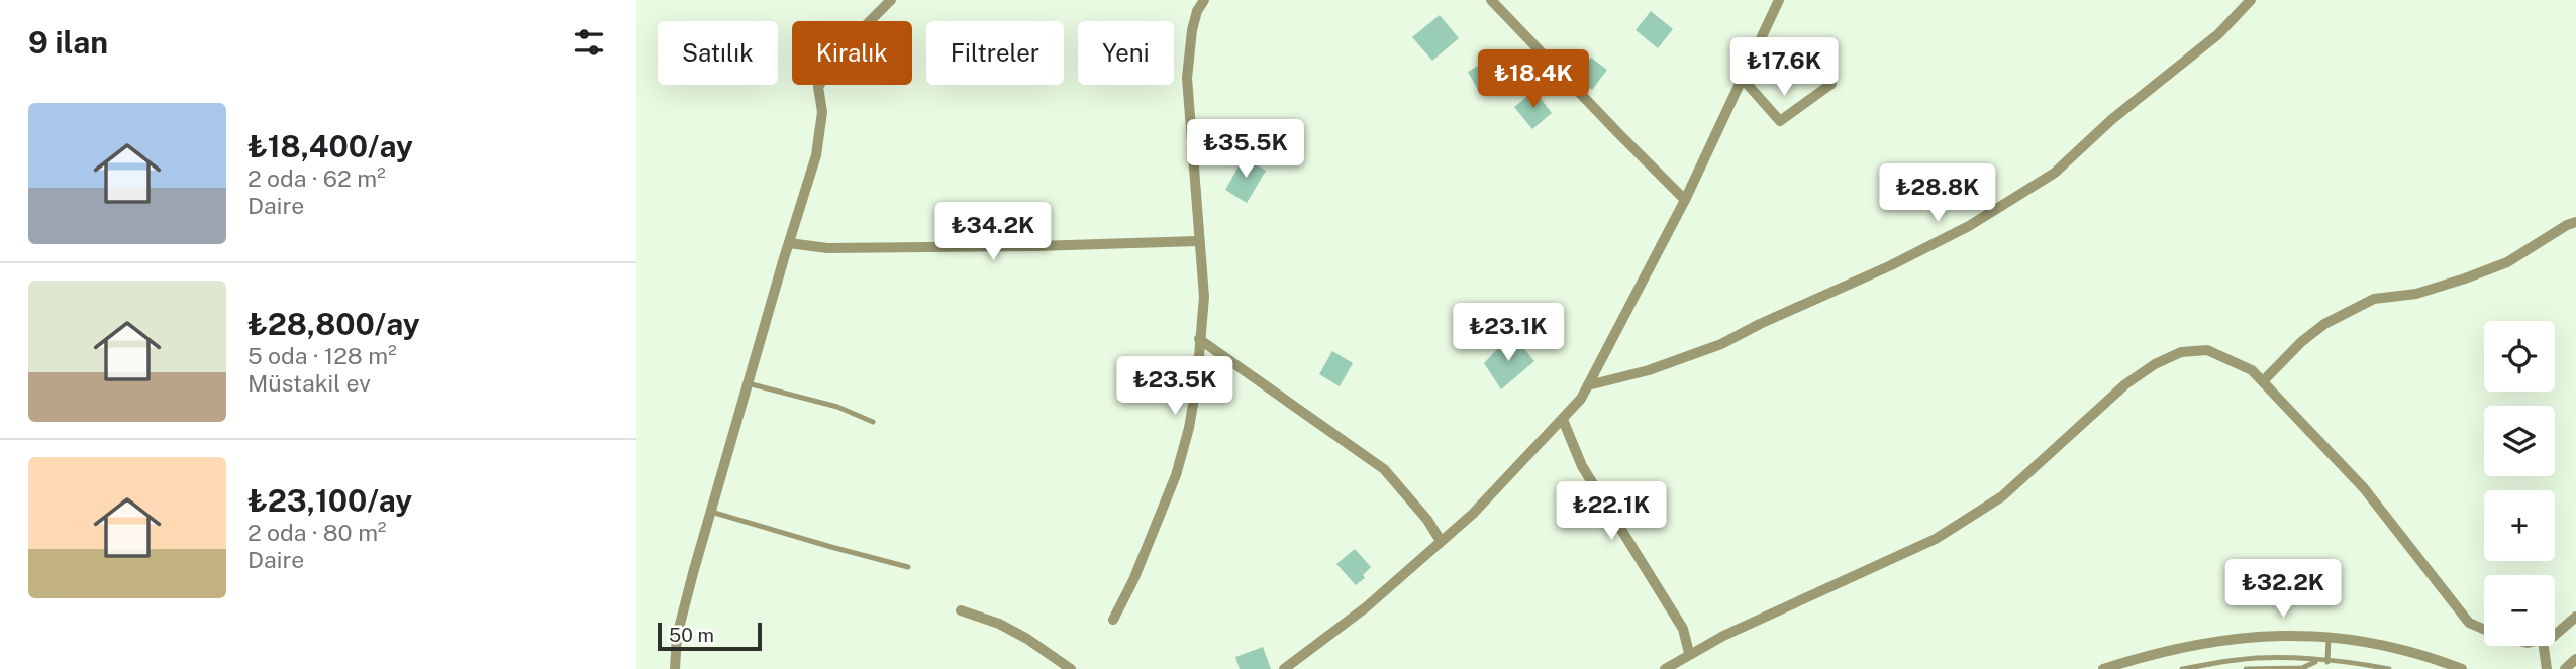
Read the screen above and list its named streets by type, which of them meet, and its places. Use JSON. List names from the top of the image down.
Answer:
{
  "scale_bar": "50 m",
  "page": {
    "heading": "9 ilan",
    "chip": [
      "Satılık",
      "Kiralık",
      "Filtreler",
      "Yeni"
    ],
    "price": [
      "₺17.6K",
      "₺18.4K",
      "₺35.5K",
      "₺28.8K",
      "₺34.2K",
      "₺23.1K",
      "₺23.5K",
      "₺22.1K",
      "₺32.2K"
    ],
    "list": [
      {
        "name": "₺18,400/ay",
        "note": "2 oda · 62 m² · Daire"
      },
      {
        "name": "₺28,800/ay",
        "note": "5 oda · 128 m² · Müstakil ev"
      },
      {
        "name": "₺23,100/ay",
        "note": "2 oda · 80 m² · Daire"
      }
    ],
    "map_buttons": ["+", "−"],
    "scale": "50 m"
  }
}
